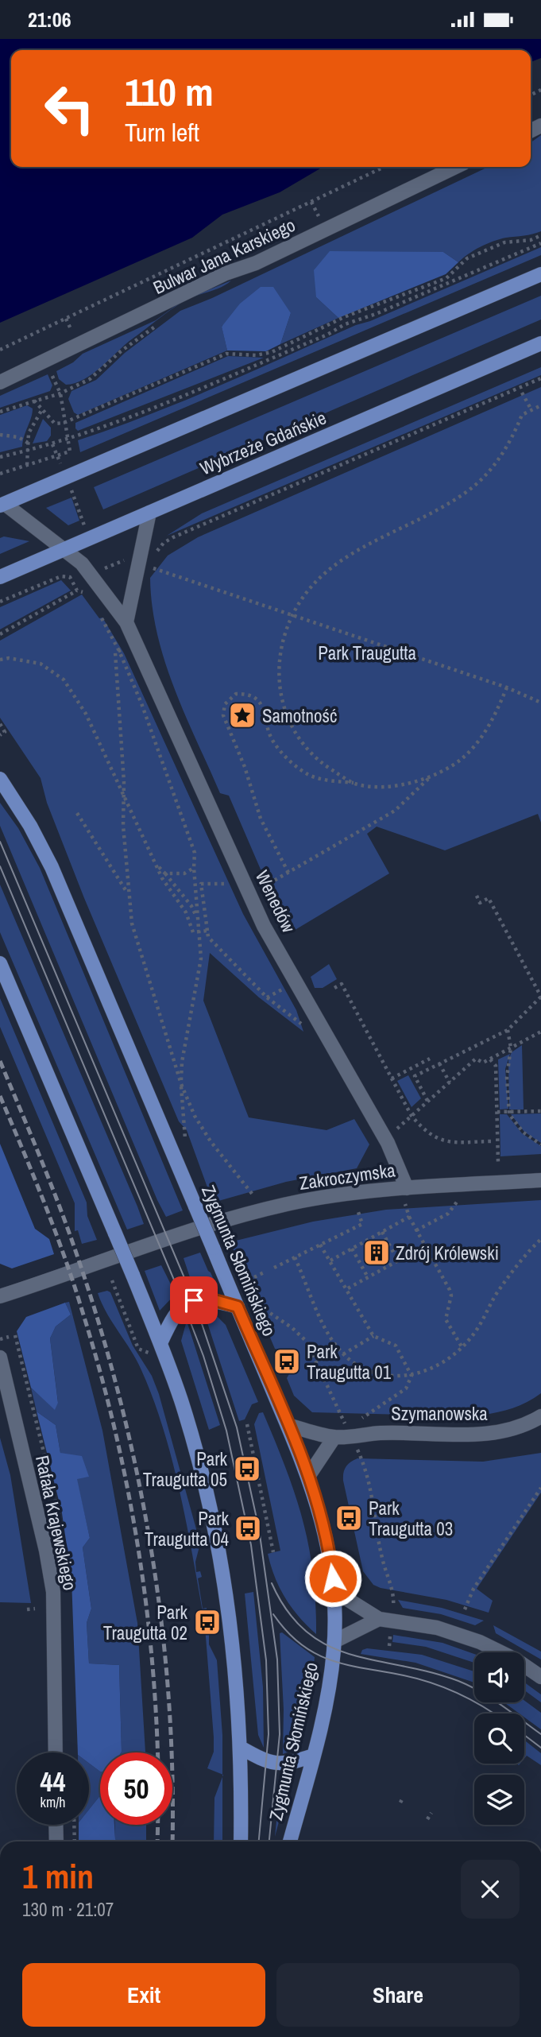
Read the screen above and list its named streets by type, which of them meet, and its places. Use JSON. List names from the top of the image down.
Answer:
{
  "streets": {
    "main road": ["Wybrzeże Gdańskie", "Zygmunta Słomińskiego"],
    "street": [
      "Bulwar Jana Karskiego",
      "Wenedów",
      "Zakroczymska",
      "Szymanowska",
      "Rafała Krajewskiego"
    ]
  },
  "crossings": [
    ["Wybrzeże Gdańskie", "Wenedów"],
    ["Wenedów", "Zakroczymska"],
    ["Zygmunta Słomińskiego", "Szymanowska"]
  ],
  "parks": ["Park Traugutta"],
  "places": {
    "place": ["Samotność"],
    "building": ["Zdrój Królewski"],
    "bus stop": [
      "Park Traugutta 01",
      "Park Traugutta 05",
      "Park Traugutta 03",
      "Park Traugutta 04",
      "Park Traugutta 02"
    ]
  },
  "page": {
    "status": "21:06",
    "turn": ["110 m", "Turn left"],
    "speed": "44 km/h",
    "limit": "50",
    "heading": ["1 min", "130 m · 21:07"],
    "buttons": ["Exit", "Share"]
  }
}
